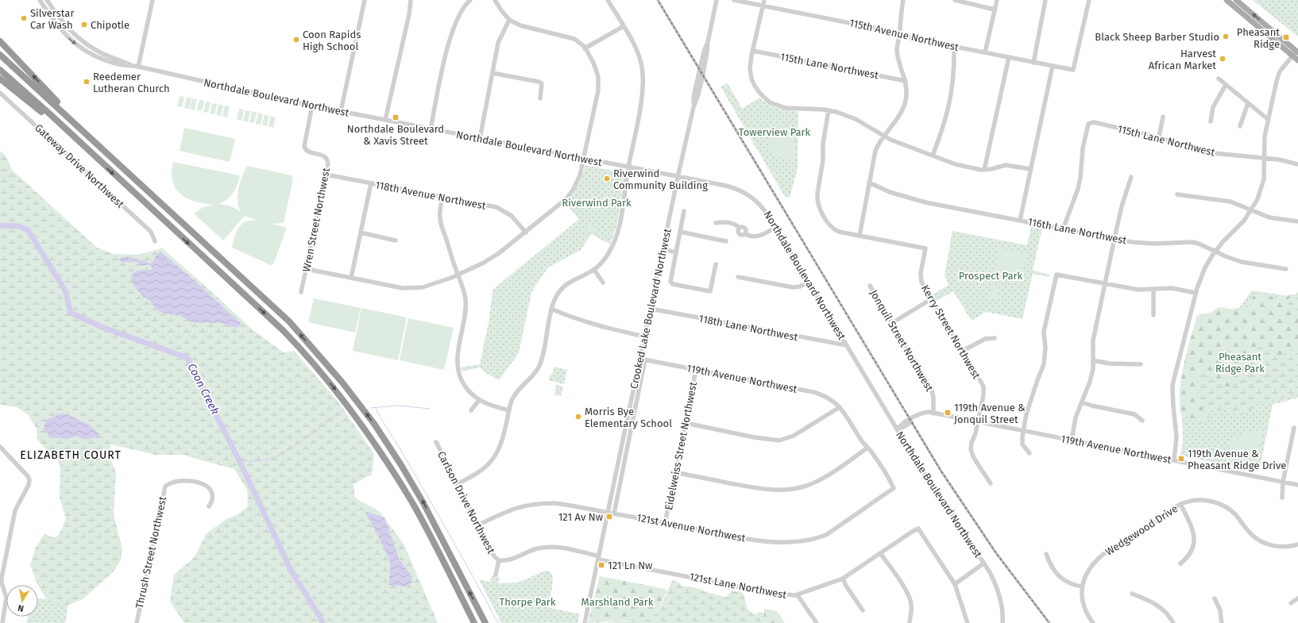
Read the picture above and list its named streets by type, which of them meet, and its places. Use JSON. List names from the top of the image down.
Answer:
{
  "streets": {
    "street": [
      "115th Avenue Northwest",
      "115th Lane Northwest",
      "Northdale Boulevard Northwest",
      "Gateway Drive Northwest",
      "118th Avenue Northwest",
      "Wren Street Northwest",
      "116th Lane Northwest",
      "Crooked Lake Boulevard Northwest",
      "118th Lane Northwest",
      "Kerry Street Northwest",
      "Jonquil Street Northwest",
      "119th Avenue Northwest",
      "Eidelweiss Street Northwest",
      "Carlson Drive Northwest",
      "121st Avenue Northwest",
      "Wedgewood Drive",
      "Thrush Street Northwest",
      "121st Lane Northwest"
    ]
  },
  "crossings": [
    ["115th Lane Northwest", "116th Lane Northwest"],
    ["Northdale Boulevard Northwest", "Wren Street Northwest"],
    ["Northdale Boulevard Northwest", "Crooked Lake Boulevard Northwest"],
    ["Northdale Boulevard Northwest", "118th Lane Northwest"],
    ["Northdale Boulevard Northwest", "119th Avenue Northwest"],
    ["118th Avenue Northwest", "Wren Street Northwest"],
    ["Crooked Lake Boulevard Northwest", "118th Lane Northwest"],
    ["Crooked Lake Boulevard Northwest", "119th Avenue Northwest"],
    ["Crooked Lake Boulevard Northwest", "121st Avenue Northwest"],
    ["Crooked Lake Boulevard Northwest", "121st Lane Northwest"],
    ["Kerry Street Northwest", "119th Avenue Northwest"],
    ["Jonquil Street Northwest", "119th Avenue Northwest"],
    ["119th Avenue Northwest", "Eidelweiss Street Northwest"],
    ["Eidelweiss Street Northwest", "121st Avenue Northwest"],
    ["Carlson Drive Northwest", "121st Avenue Northwest"],
    ["Carlson Drive Northwest", "121st Lane Northwest"]
  ],
  "districts": ["ELIZABETH COURT"],
  "water": ["Coon Creek"],
  "parks": [
    "Towerview Park",
    "Riverwind Park",
    "Prospect Park",
    "Pheasant Ridge Park",
    "Thorpe Park",
    "Marshland Park"
  ],
  "places": {
    "other": [
      "Silverstar Car Wash",
      "Chipotle",
      "Black Sheep Barber Studio",
      "Coon Rapids High School",
      "Harvest African Market",
      "Reedemer Lutheran Church",
      "Riverwind Community Building",
      "Morris Bye Elementary School"
    ],
    "transit": [
      "Pheasant Ridge",
      "Northdale Boulevard & Xavis Street",
      "119th Avenue & Jonquil Street",
      "119th Avenue & Pheasant Ridge Drive",
      "121 Av Nw",
      "121 Ln Nw"
    ]
  },
  "north": "bottom"
}
